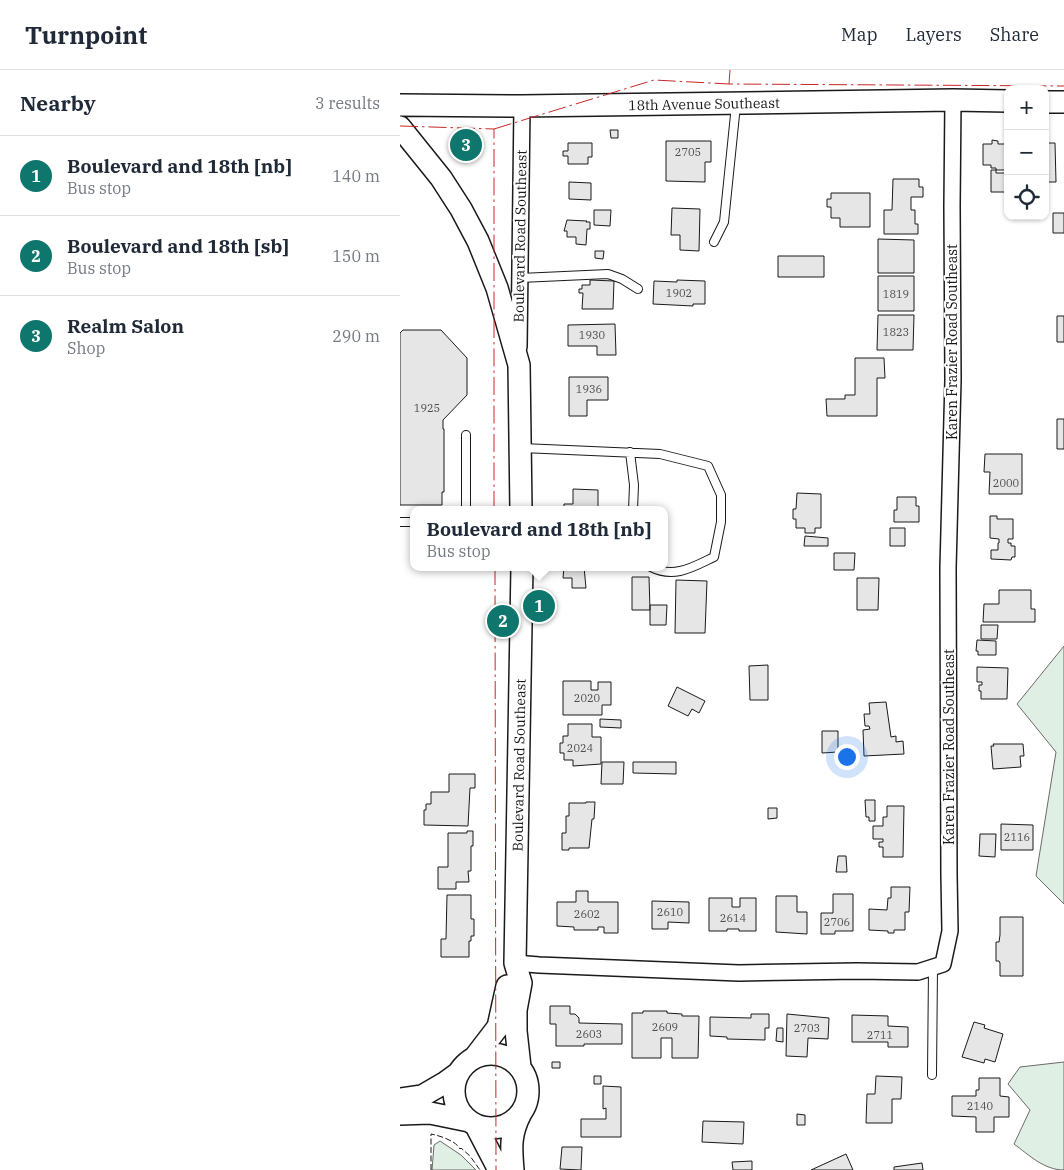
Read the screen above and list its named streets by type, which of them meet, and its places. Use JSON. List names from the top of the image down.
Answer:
{
  "streets": {
    "street": ["18th Avenue Southeast", "Boulevard Road Southeast", "Karen Frazier Road Southeast"]
  },
  "crossings": [
    ["18th Avenue Southeast", "Boulevard Road Southeast"],
    ["18th Avenue Southeast", "Karen Frazier Road Southeast"]
  ],
  "house_numbers": [
    "2705",
    "1902",
    "1819",
    "1823",
    "1930",
    "1936",
    "1925",
    "2000",
    "2020",
    "2024",
    "2116",
    "2610",
    "2602",
    "2614",
    "2706",
    "2609",
    "2703",
    "2603",
    "2711",
    "2140"
  ],
  "page": {
    "header": "Turnpoint",
    "nav": ["Map", "Layers", "Share"],
    "heading": ["Nearby", "3 results"],
    "map_buttons": ["+", "−"],
    "pins": ["3", "1", "2"],
    "list": [
      {
        "mark": "1",
        "name": "Boulevard and 18th [nb]",
        "note": "Bus stop",
        "value": "140 m"
      },
      {
        "mark": "2",
        "name": "Boulevard and 18th [sb]",
        "note": "Bus stop",
        "value": "150 m"
      },
      {
        "mark": "3",
        "name": "Realm Salon",
        "note": "Shop",
        "value": "290 m"
      }
    ],
    "popup": ["Boulevard and 18th [nb]", "Bus stop"]
  }
}
